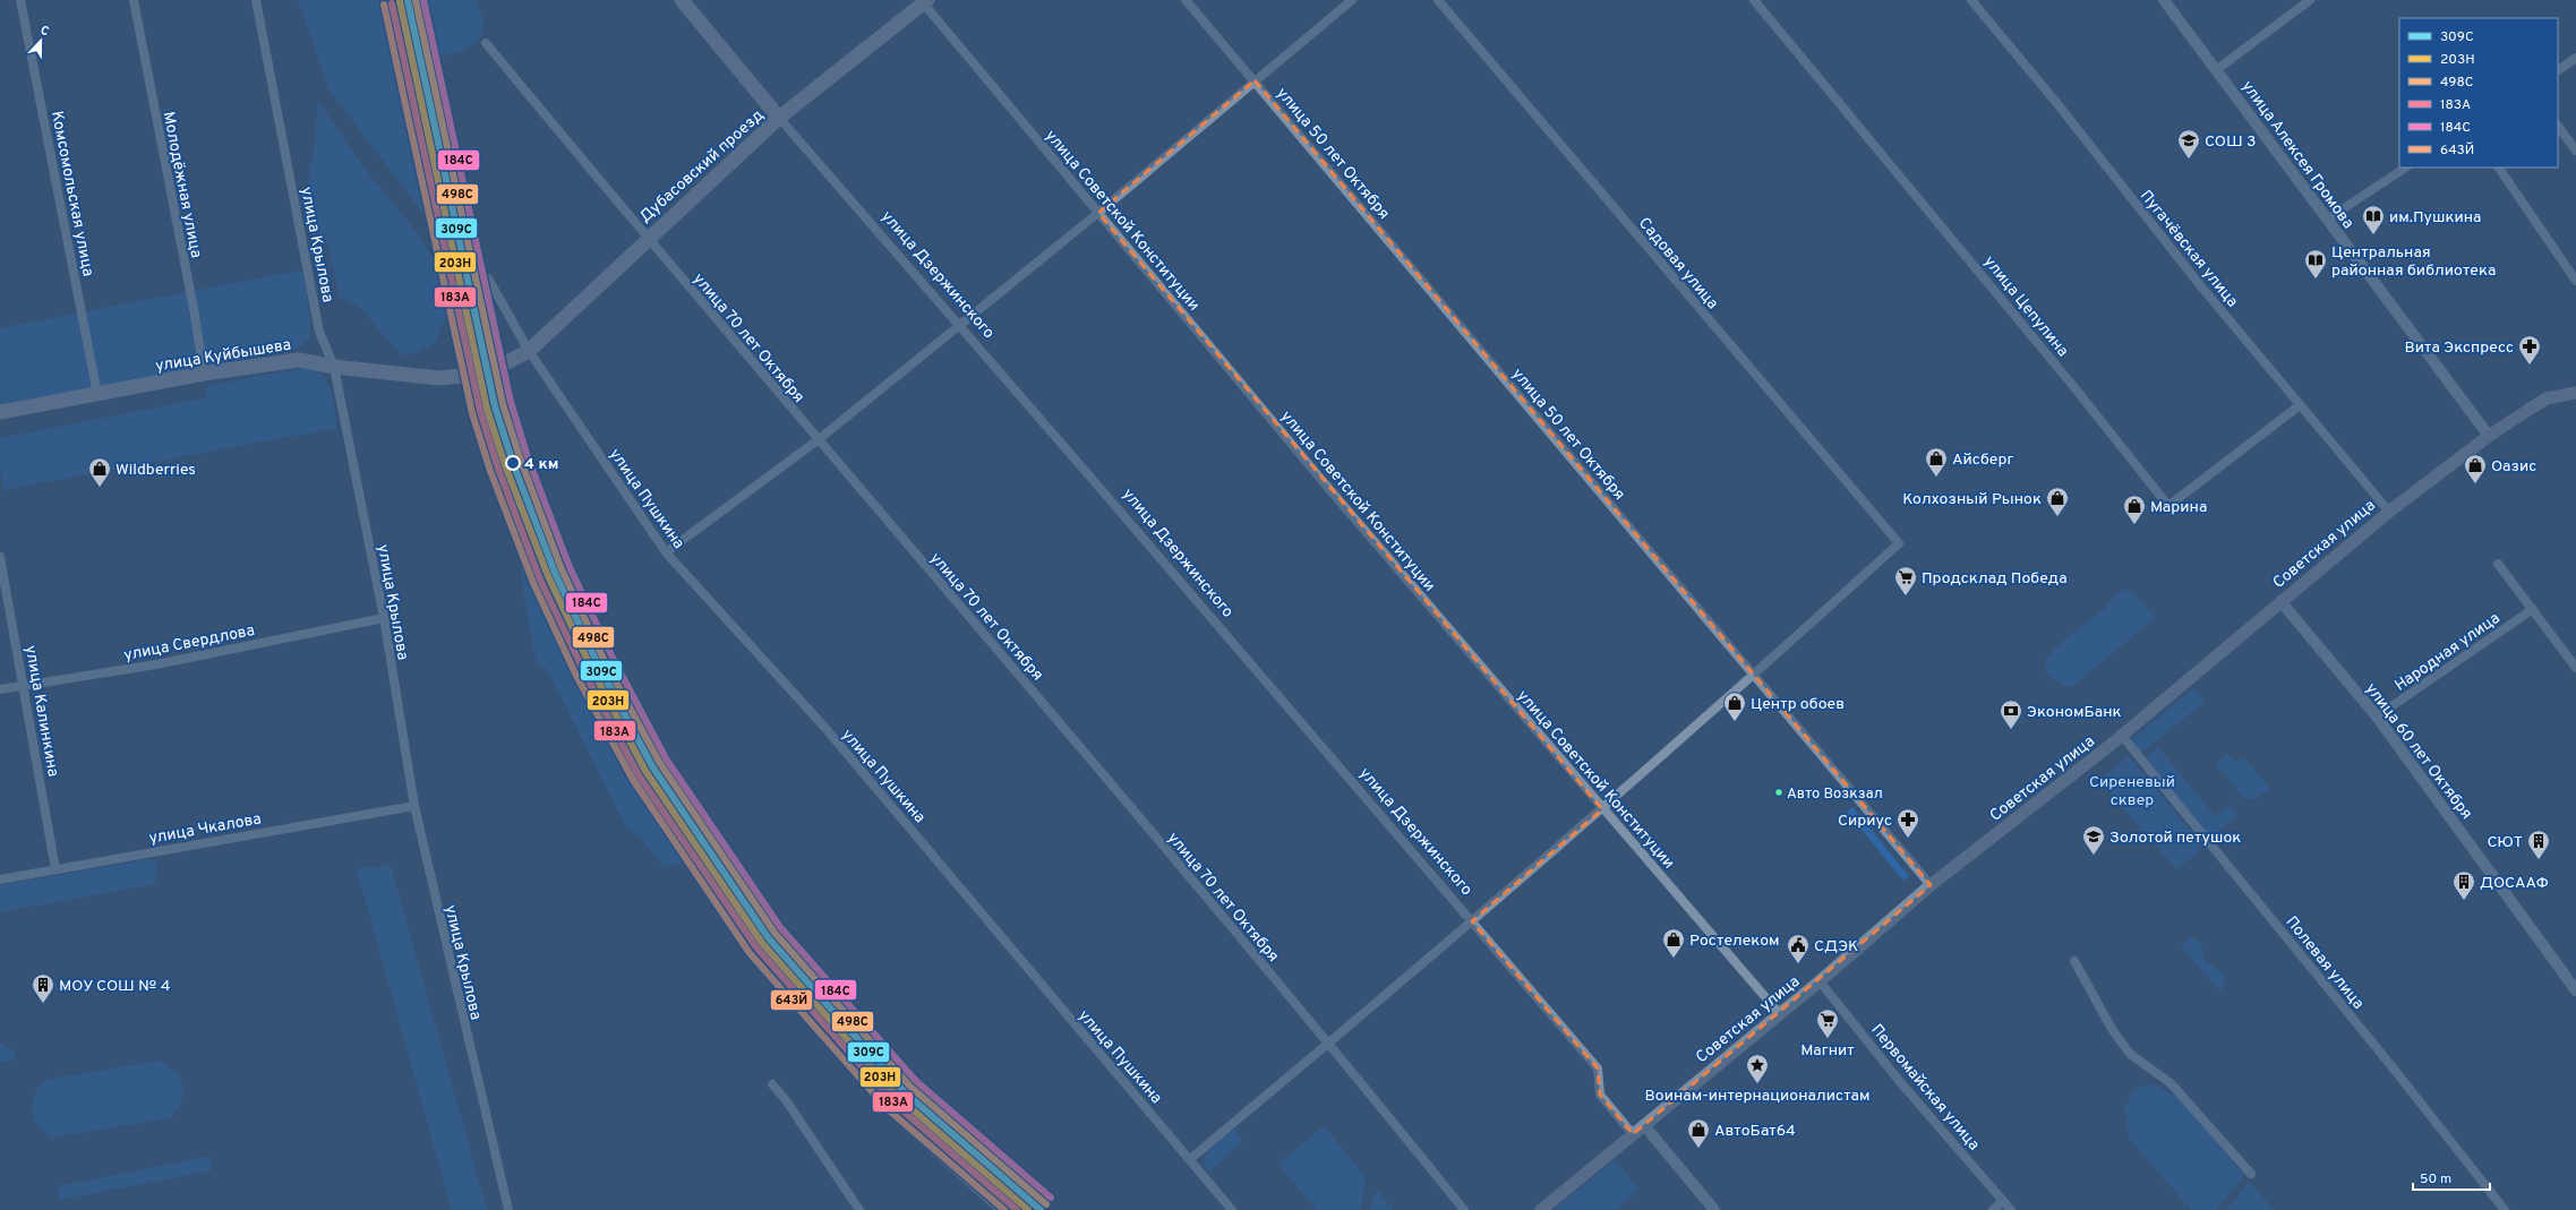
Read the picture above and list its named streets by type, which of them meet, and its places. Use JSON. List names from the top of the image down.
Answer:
{
  "streets": {
    "main road": [
      "Дубасовский проезд",
      "улица Дзержинского",
      "улица Куйбышева",
      "Советская улица"
    ],
    "street": [
      "улица 50 лет Октября",
      "улица Алексея Громова",
      "Молодёжная улица",
      "Комсомольская улица",
      "улица Советской Конституции",
      "улица Крылова",
      "Пугачёвская улица",
      "Садовая улица",
      "улица Цепулина",
      "улица 70 лет Октября",
      "улица Пушкина",
      "улица Свердлова",
      "Народная улица",
      "улица Калинкина",
      "улица 60 лет Октября",
      "улица Чкалова",
      "Полевая улица",
      "Первомайская улица"
    ]
  },
  "crossings": [
    ["улица 50 лет Октября", "Садовая улица"],
    ["улица 50 лет Октября", "Советская улица"],
    ["улица Алексея Громова", "Советская улица"],
    ["Дубасовский проезд", "улица Советской Конституции"],
    ["Дубасовский проезд", "улица Дзержинского"],
    ["Дубасовский проезд", "улица 70 лет Октября"],
    ["Дубасовский проезд", "улица Куйбышева"],
    ["Дубасовский проезд", "улица Пушкина"],
    ["Молодёжная улица", "улица Куйбышева"],
    ["Комсомольская улица", "улица Куйбышева"],
    ["улица Советской Конституции", "Советская улица"],
    ["улица Крылова", "улица Куйбышева"],
    ["улица Крылова", "улица Свердлова"],
    ["улица Крылова", "улица Чкалова"],
    ["Пугачёвская улица", "улица Цепулина"],
    ["Пугачёвская улица", "Советская улица"],
    ["улица Дзержинского", "Советская улица"],
    ["Советская улица", "улица 60 лет Октября"],
    ["Советская улица", "Полевая улица"],
    ["Советская улица", "Первомайская улица"],
    ["улица Свердлова", "улица Калинкина"],
    ["Народная улица", "улица 60 лет Октября"],
    ["улица Калинкина", "улица Чкалова"]
  ],
  "parks": ["Сиреневый сквер"],
  "places": {
    "school or university": ["СОШ 3", "Золотой петушок"],
    "library": ["им.Пушкина", "Центральная районная библиотека"],
    "pharmacy": ["Вита Экспресс", "Сириус"],
    "other": ["4 км", "Авто Возкзал"],
    "shop": [
      "Айсберг",
      "Оазис",
      "Wildberries",
      "Колхозный Рынок",
      "Марина",
      "Центр обоев",
      "Ростелеком",
      "АвтоБат64"
    ],
    "supermarket": ["Продсклад Победа", "Магнит"],
    "bank": ["ЭкономБанк"],
    "building": ["СЮТ", "ДОСААФ", "МОУ СОШ № 4"],
    "public building": ["СДЭК"],
    "place": ["Воинам-интернационалистам"]
  },
  "lines": [
    "transit line 309С",
    "transit line 498С",
    "transit line 184С",
    "transit line 203Н",
    "transit line 183А",
    "transit line 643Й"
  ],
  "legend": [
    "309С",
    "203Н",
    "498С",
    "183А",
    "184С",
    "643Й"
  ],
  "scale_bar": "50 m",
  "north": "top"
}
